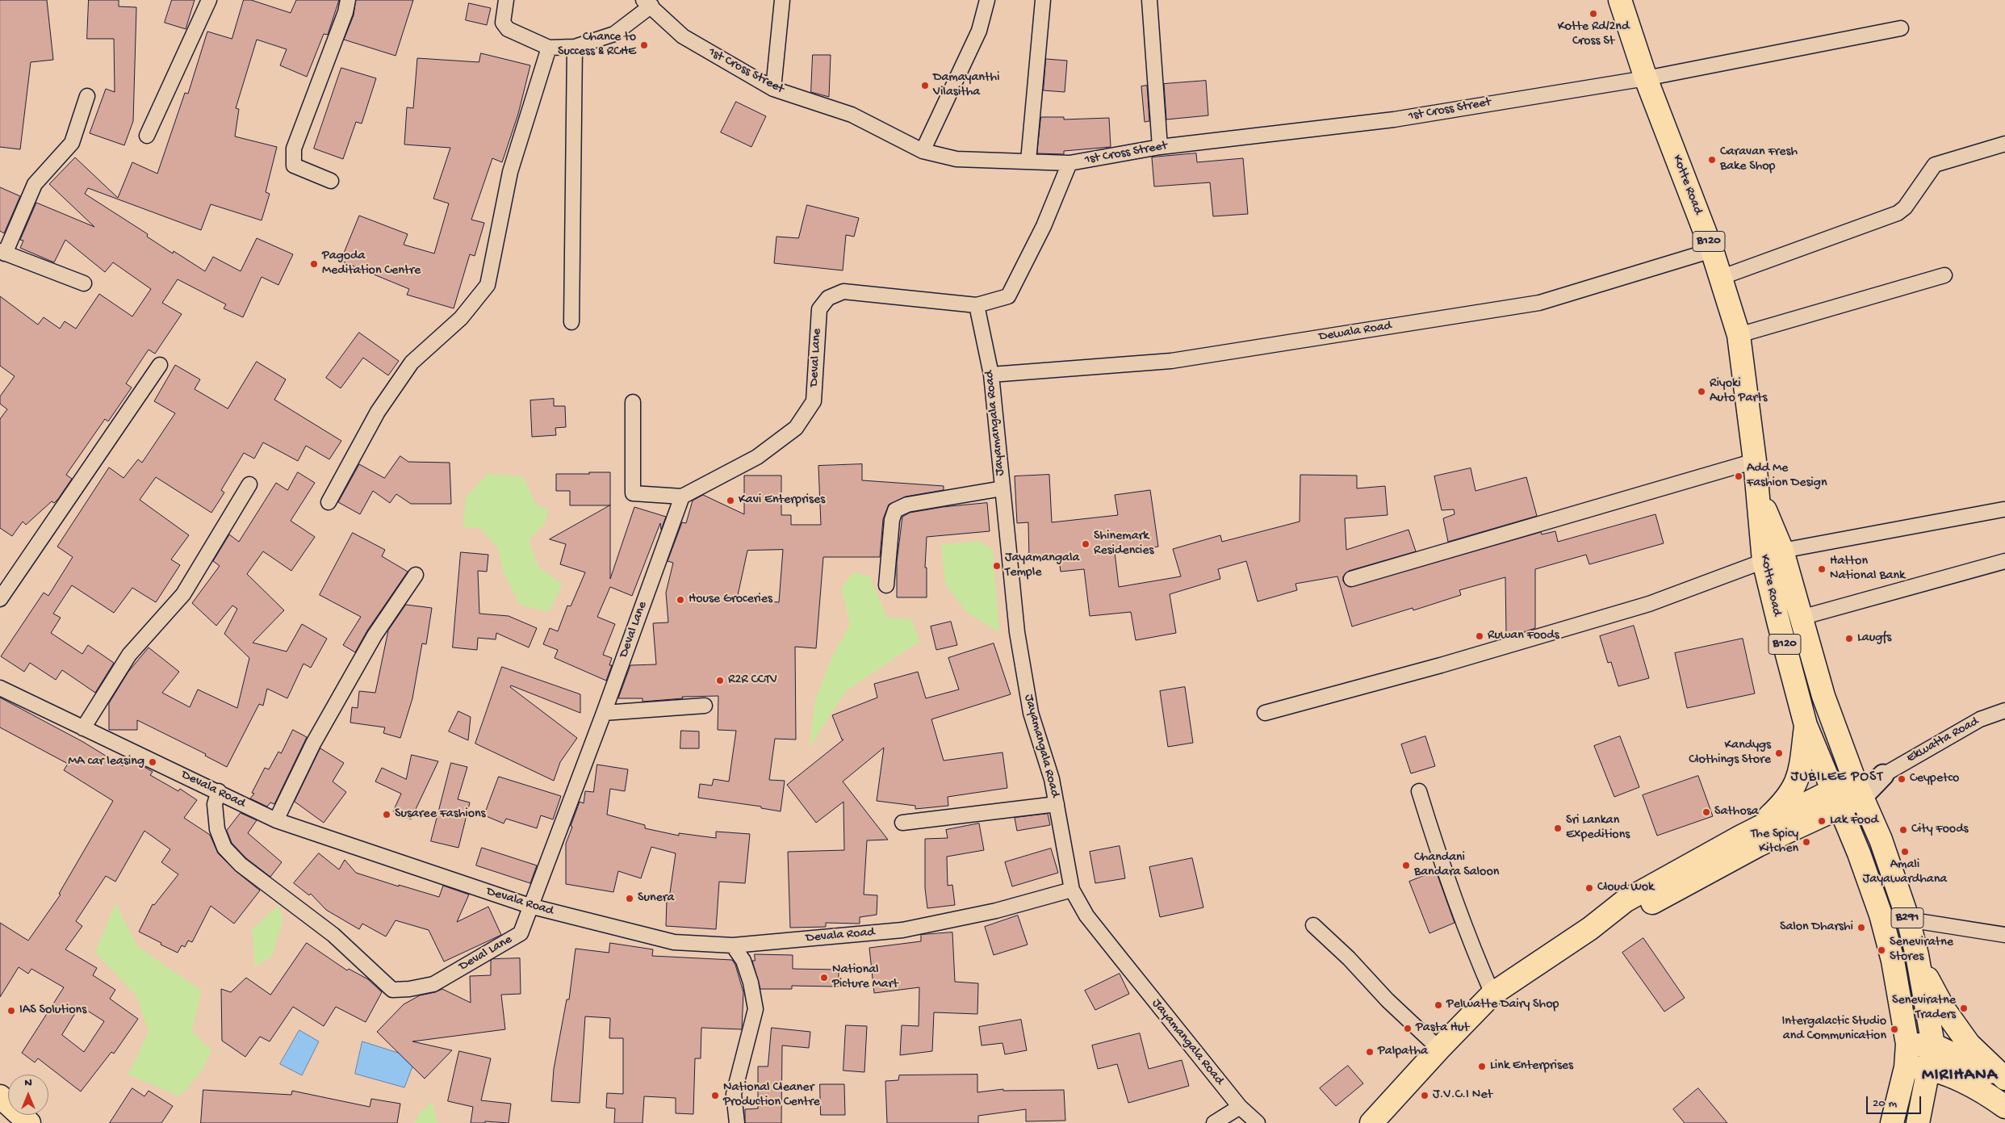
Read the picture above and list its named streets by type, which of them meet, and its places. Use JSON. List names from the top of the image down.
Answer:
{
  "streets": {
    "main road": ["Kotte Road", "B120", "B291"],
    "street": [
      "1st Cross Street",
      "Dewala Road",
      "Deval Lane",
      "Jayamangala Road",
      "Ekwatta Road",
      "Devala Road"
    ]
  },
  "crossings": [
    ["1st Cross Street", "Kotte Road"],
    ["1st Cross Street", "Deval Lane"],
    ["Kotte Road", "Dewala Road"],
    ["Kotte Road", "B291"],
    ["Dewala Road", "Jayamangala Road"],
    ["Deval Lane", "Jayamangala Road"],
    ["Deval Lane", "Devala Road"],
    ["Jayamangala Road", "Devala Road"]
  ],
  "districts": ["JUBILEE POST", "MIRIHANA"],
  "places": [
    "Kotte Rd/2nd Cross St",
    "Chance to Success & RCHE",
    "Damayanthi Vilasitha",
    "Caravan Fresh Bake Shop",
    "Pagoda Meditation Centre",
    "Riyoki Auto Parts",
    "Add Me Fashion Design",
    "Kavi Enterprises",
    "Shinemark Residencies",
    "Jayamangala Temple",
    "Hatton National Bank",
    "House Groceries",
    "Ruwan Foods",
    "Laugfs",
    "R2R CCTV",
    "Kandygs Clothings Store",
    "MA car leasing",
    "Ceypetco",
    "Sathosa",
    "Susaree Fashions",
    "Lak Food",
    "Sri Lankan Expeditions",
    "City Foods",
    "The Spicy Kitchen",
    "Amali Jayawardhana",
    "Chandani Bandara Saloon",
    "Cloud Wok",
    "Sunera",
    "Salon Dharshi",
    "Seneviratne Stores",
    "National Picture Mart",
    "Pelwatte Dairy Shop",
    "Seneviratne Traders",
    "IAS Solutions",
    "Pasta Hut",
    "Intergalactic Studio and Communication",
    "Palpatha",
    "Link Enterprises",
    "National Cleaner Production Centre",
    "J.V.C.I Net"
  ],
  "scale_bar": "20 m",
  "north": "top"
}
